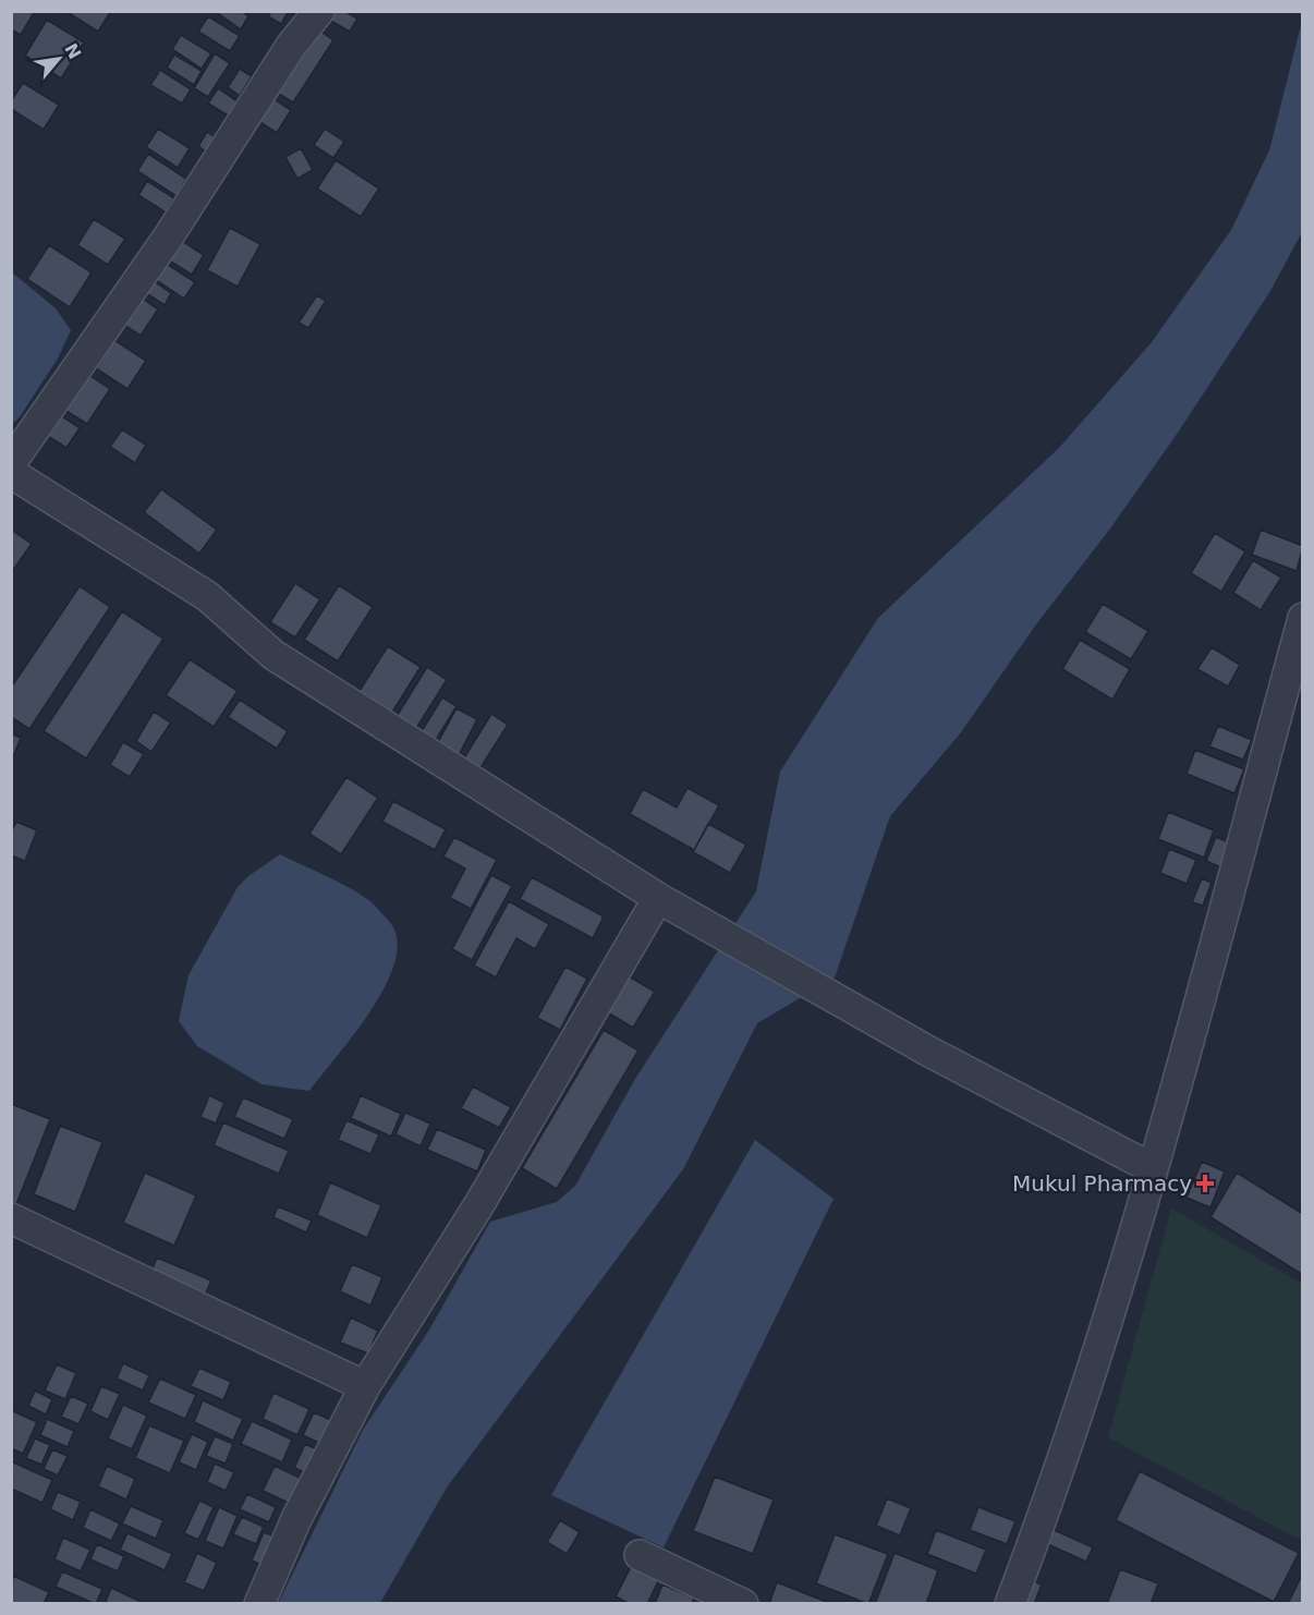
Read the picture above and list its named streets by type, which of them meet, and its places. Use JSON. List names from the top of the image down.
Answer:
{
  "places": {
    "health": ["Mukul Pharmacy"]
  },
  "north": "top right"
}
